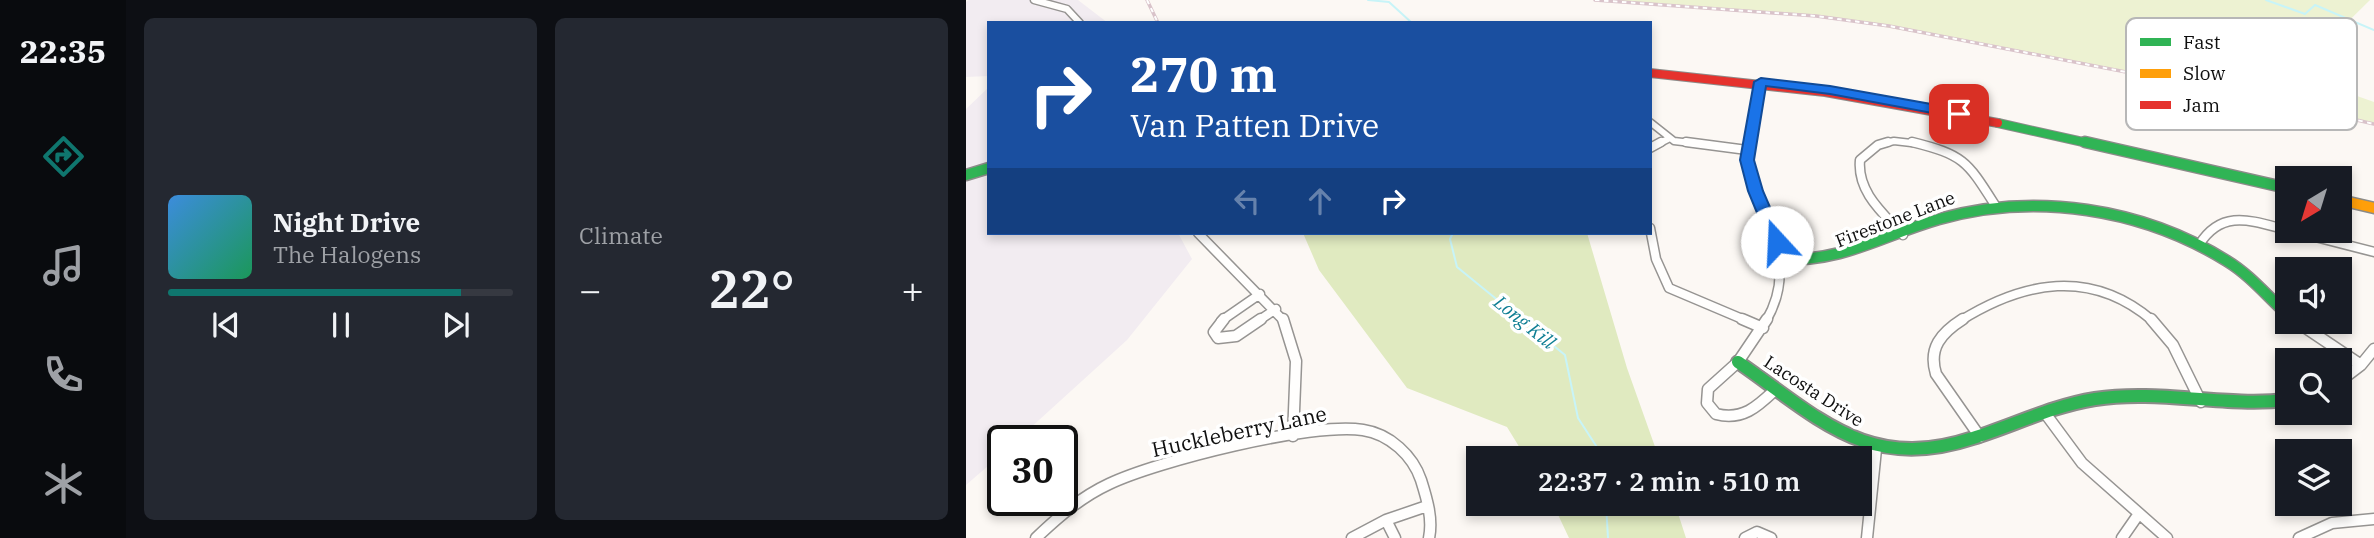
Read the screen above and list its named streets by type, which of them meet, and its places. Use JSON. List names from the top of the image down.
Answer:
{
  "streets": {
    "street": ["Firestone Lane", "Lacosta Drive", "Huckleberry Lane"]
  },
  "crossings": [
    ["Firestone Lane", "Lacosta Drive"]
  ],
  "water": ["Long Kill"],
  "legend": ["Fast", "Slow", "Jam"],
  "north": "bottom left",
  "page": {
    "tabs": "22:35",
    "tile": "Climate",
    "turn": ["270 m", "Van Patten Drive"],
    "song": ["Night Drive", "The Halogens"],
    "heat": ["−", "22°", "+"],
    "limit": "30",
    "trip": "22:37 · 2 min · 510 m"
  }
}
